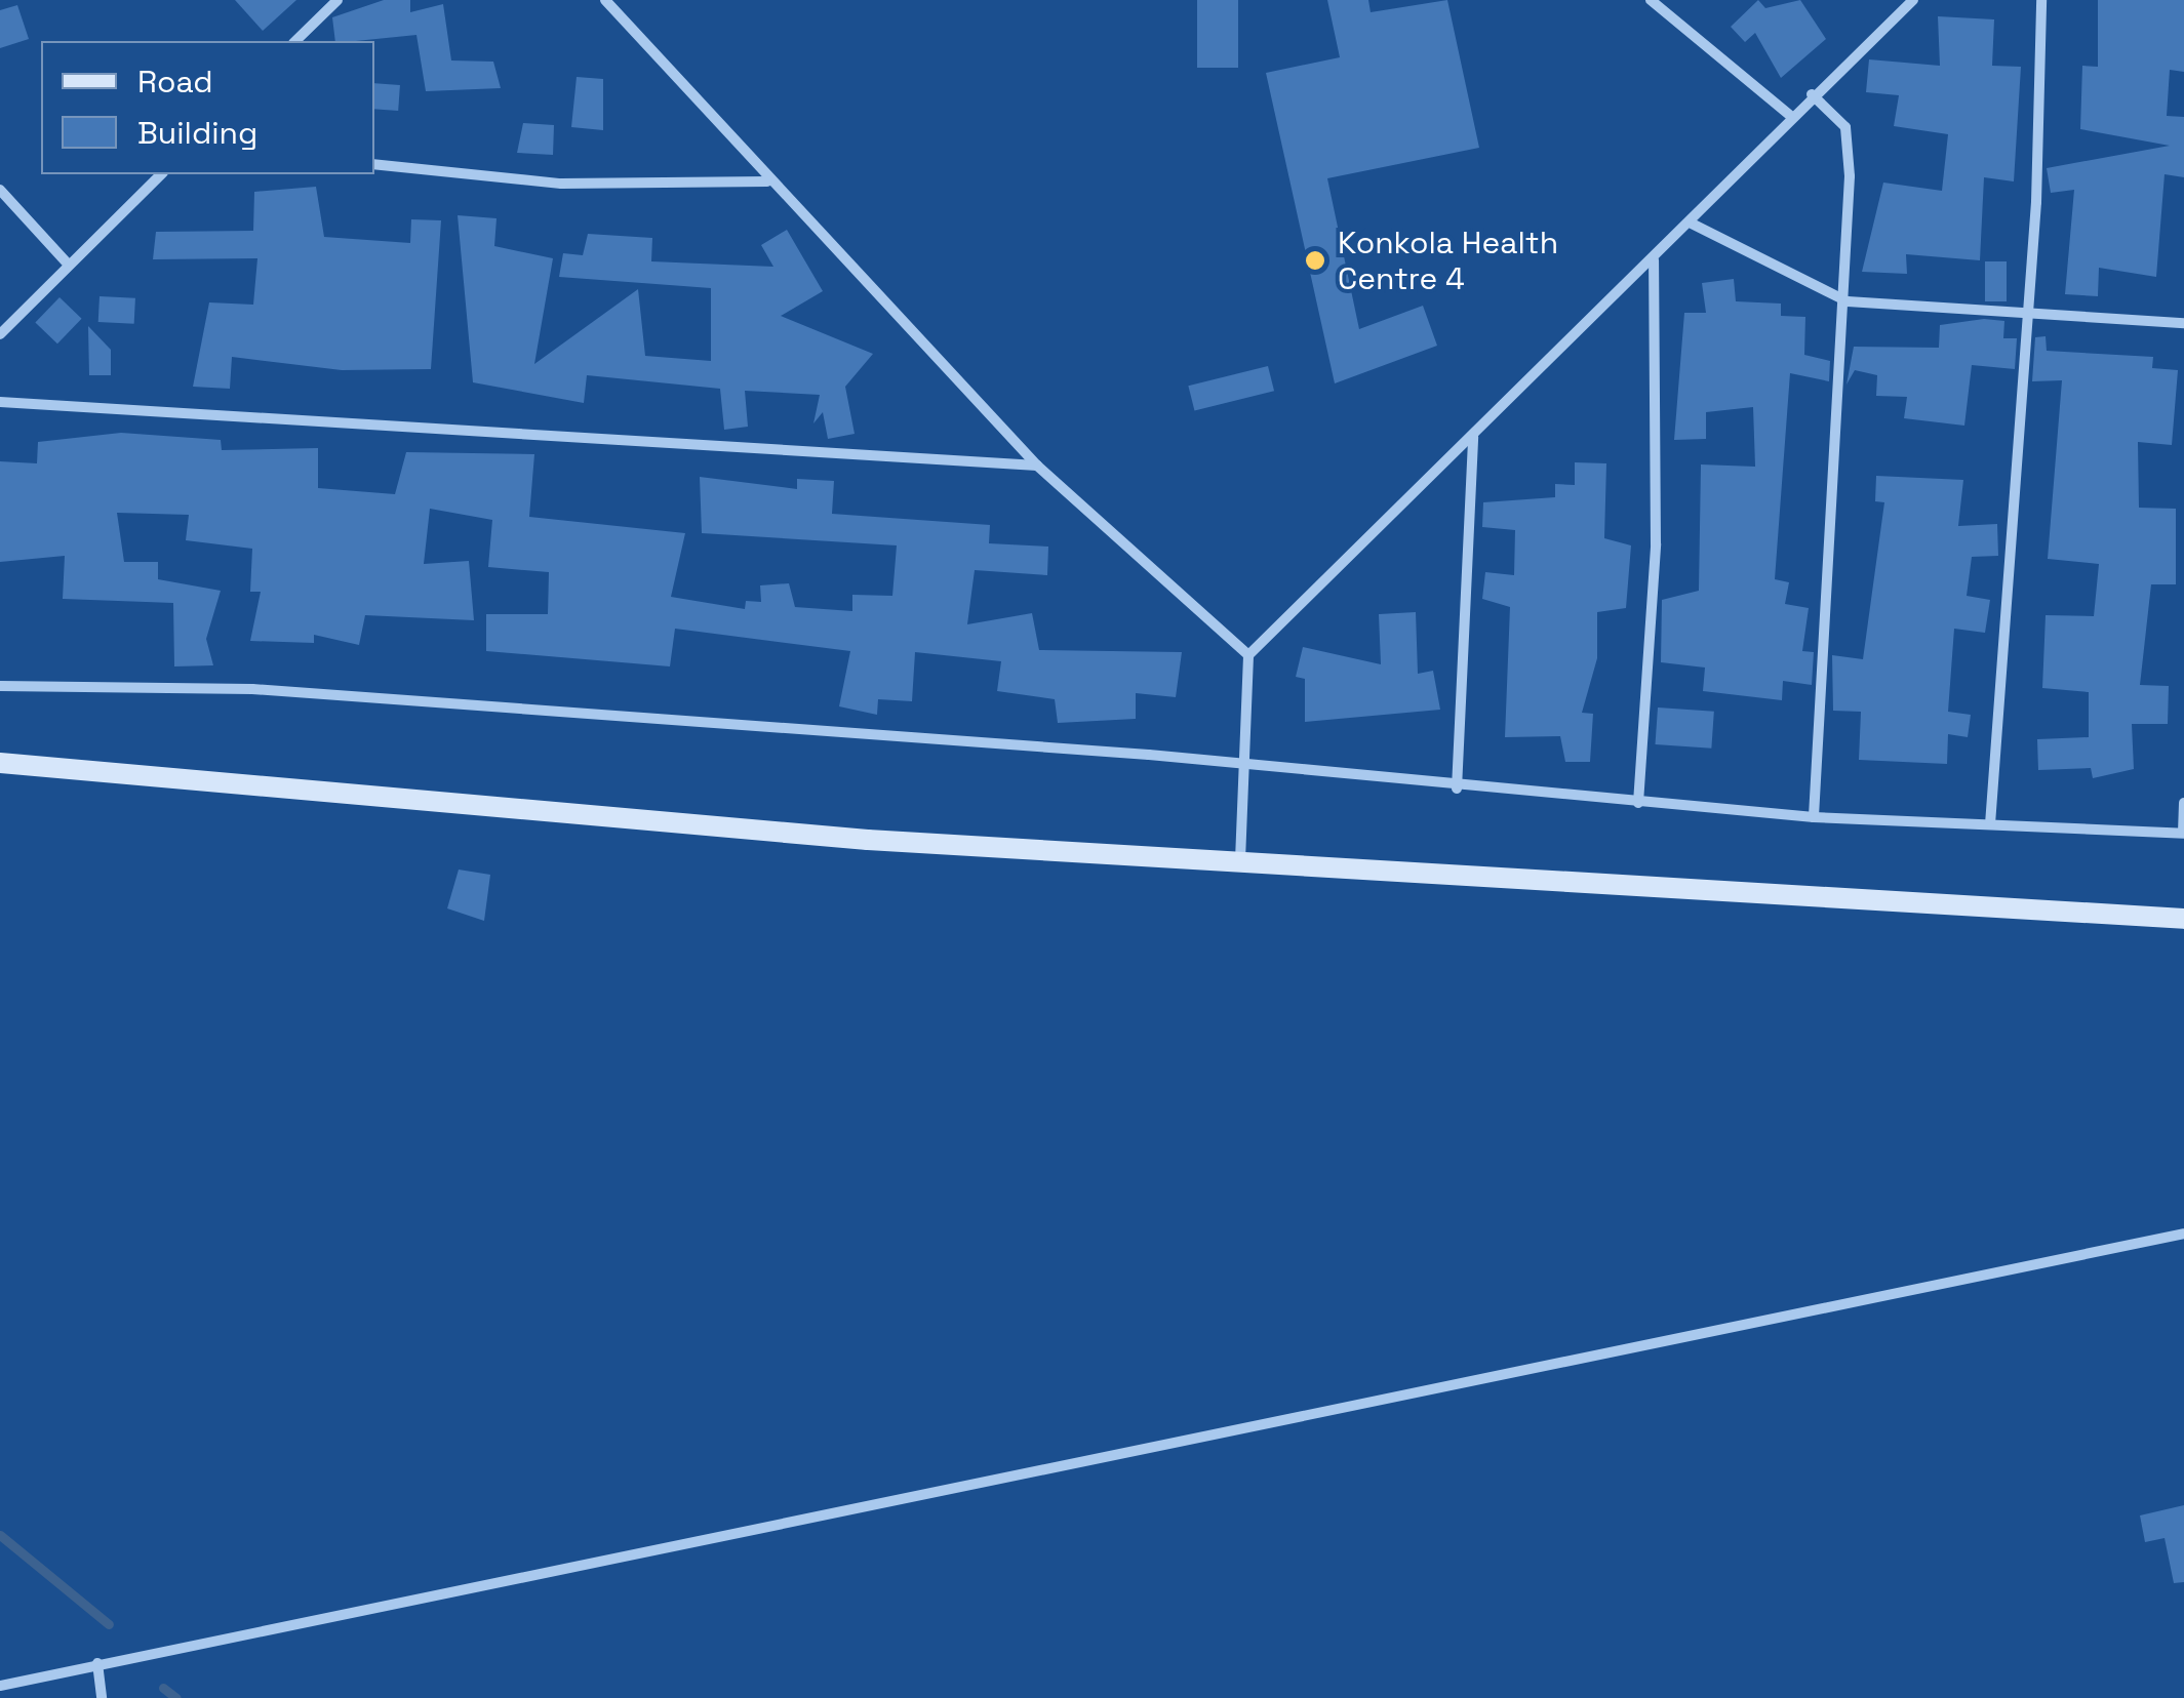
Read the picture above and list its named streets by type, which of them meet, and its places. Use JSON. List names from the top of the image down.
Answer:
{
  "places": ["Konkola Health Centre 4"],
  "legend": ["Road", "Building"]
}
